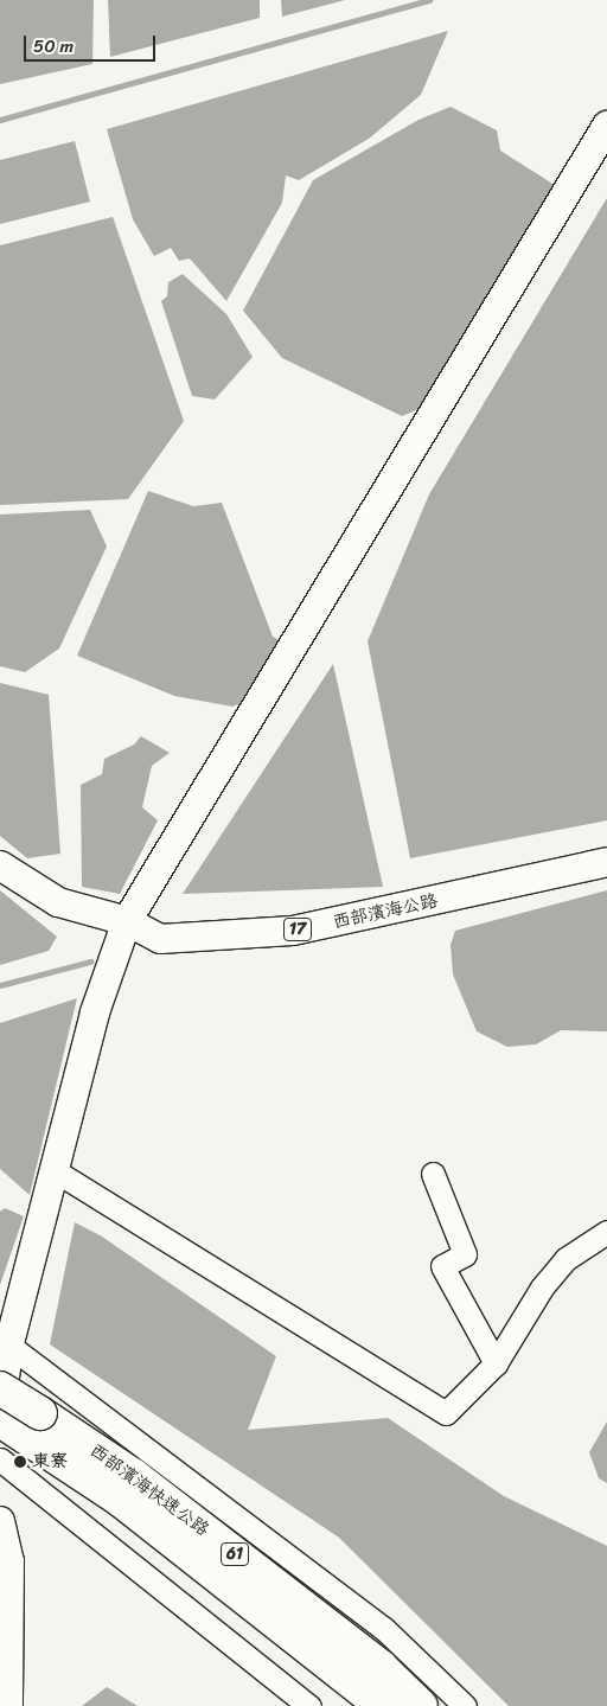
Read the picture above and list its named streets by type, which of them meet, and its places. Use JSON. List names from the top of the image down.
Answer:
{
  "streets": {
    "highway": ["西部濱海快速公路", "61"],
    "main road": ["西部濱海公路", "17"]
  },
  "crossings": [
    ["西部濱海快速公路", "61"]
  ],
  "places": ["東寮"],
  "scale_bar": "50 m"
}
